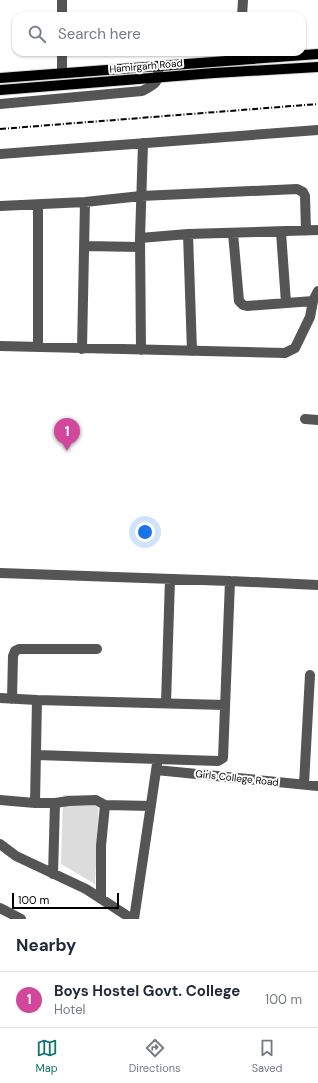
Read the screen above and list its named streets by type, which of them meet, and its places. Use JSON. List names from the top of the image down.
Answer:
{
  "streets": {
    "main road": ["Hamirgarh Road"],
    "street": ["Girls College Road"]
  },
  "scale_bar": "100 m",
  "page": {
    "search": "Search here",
    "pins": "1",
    "scale": "100 m",
    "heading": "Nearby",
    "list": [
      {
        "mark": "1",
        "name": "Boys Hostel Govt. College",
        "note": "Hotel",
        "value": "100 m"
      }
    ],
    "nav": ["Map", "Directions", "Saved"]
  }
}
